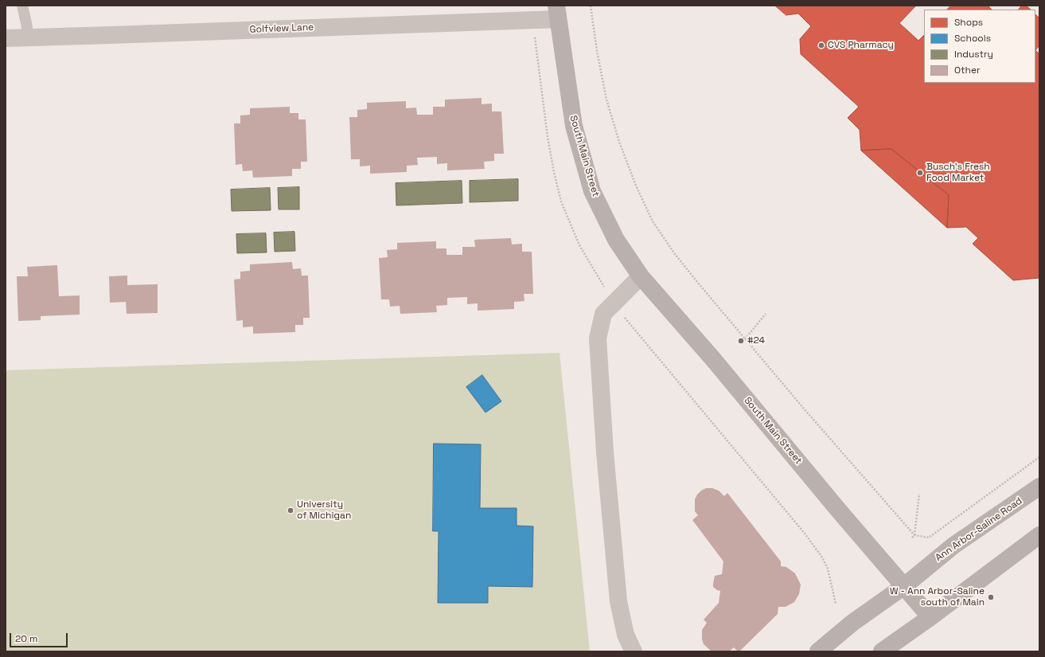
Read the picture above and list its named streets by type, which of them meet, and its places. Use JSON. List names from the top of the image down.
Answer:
{
  "streets": {
    "street": ["Golfview Lane", "South Main Street", "Ann Arbor-Saline Road"]
  },
  "crossings": [
    ["Golfview Lane", "South Main Street"],
    ["South Main Street", "Ann Arbor-Saline Road"]
  ],
  "places": [
    "CVS Pharmacy",
    "Busch's Fresh Food Market",
    "#24",
    "University of Michigan",
    "W - Ann Arbor-Saline south of Main"
  ],
  "legend": [
    "Shops",
    "Schools",
    "Industry",
    "Other"
  ],
  "scale_bar": "20 m"
}
